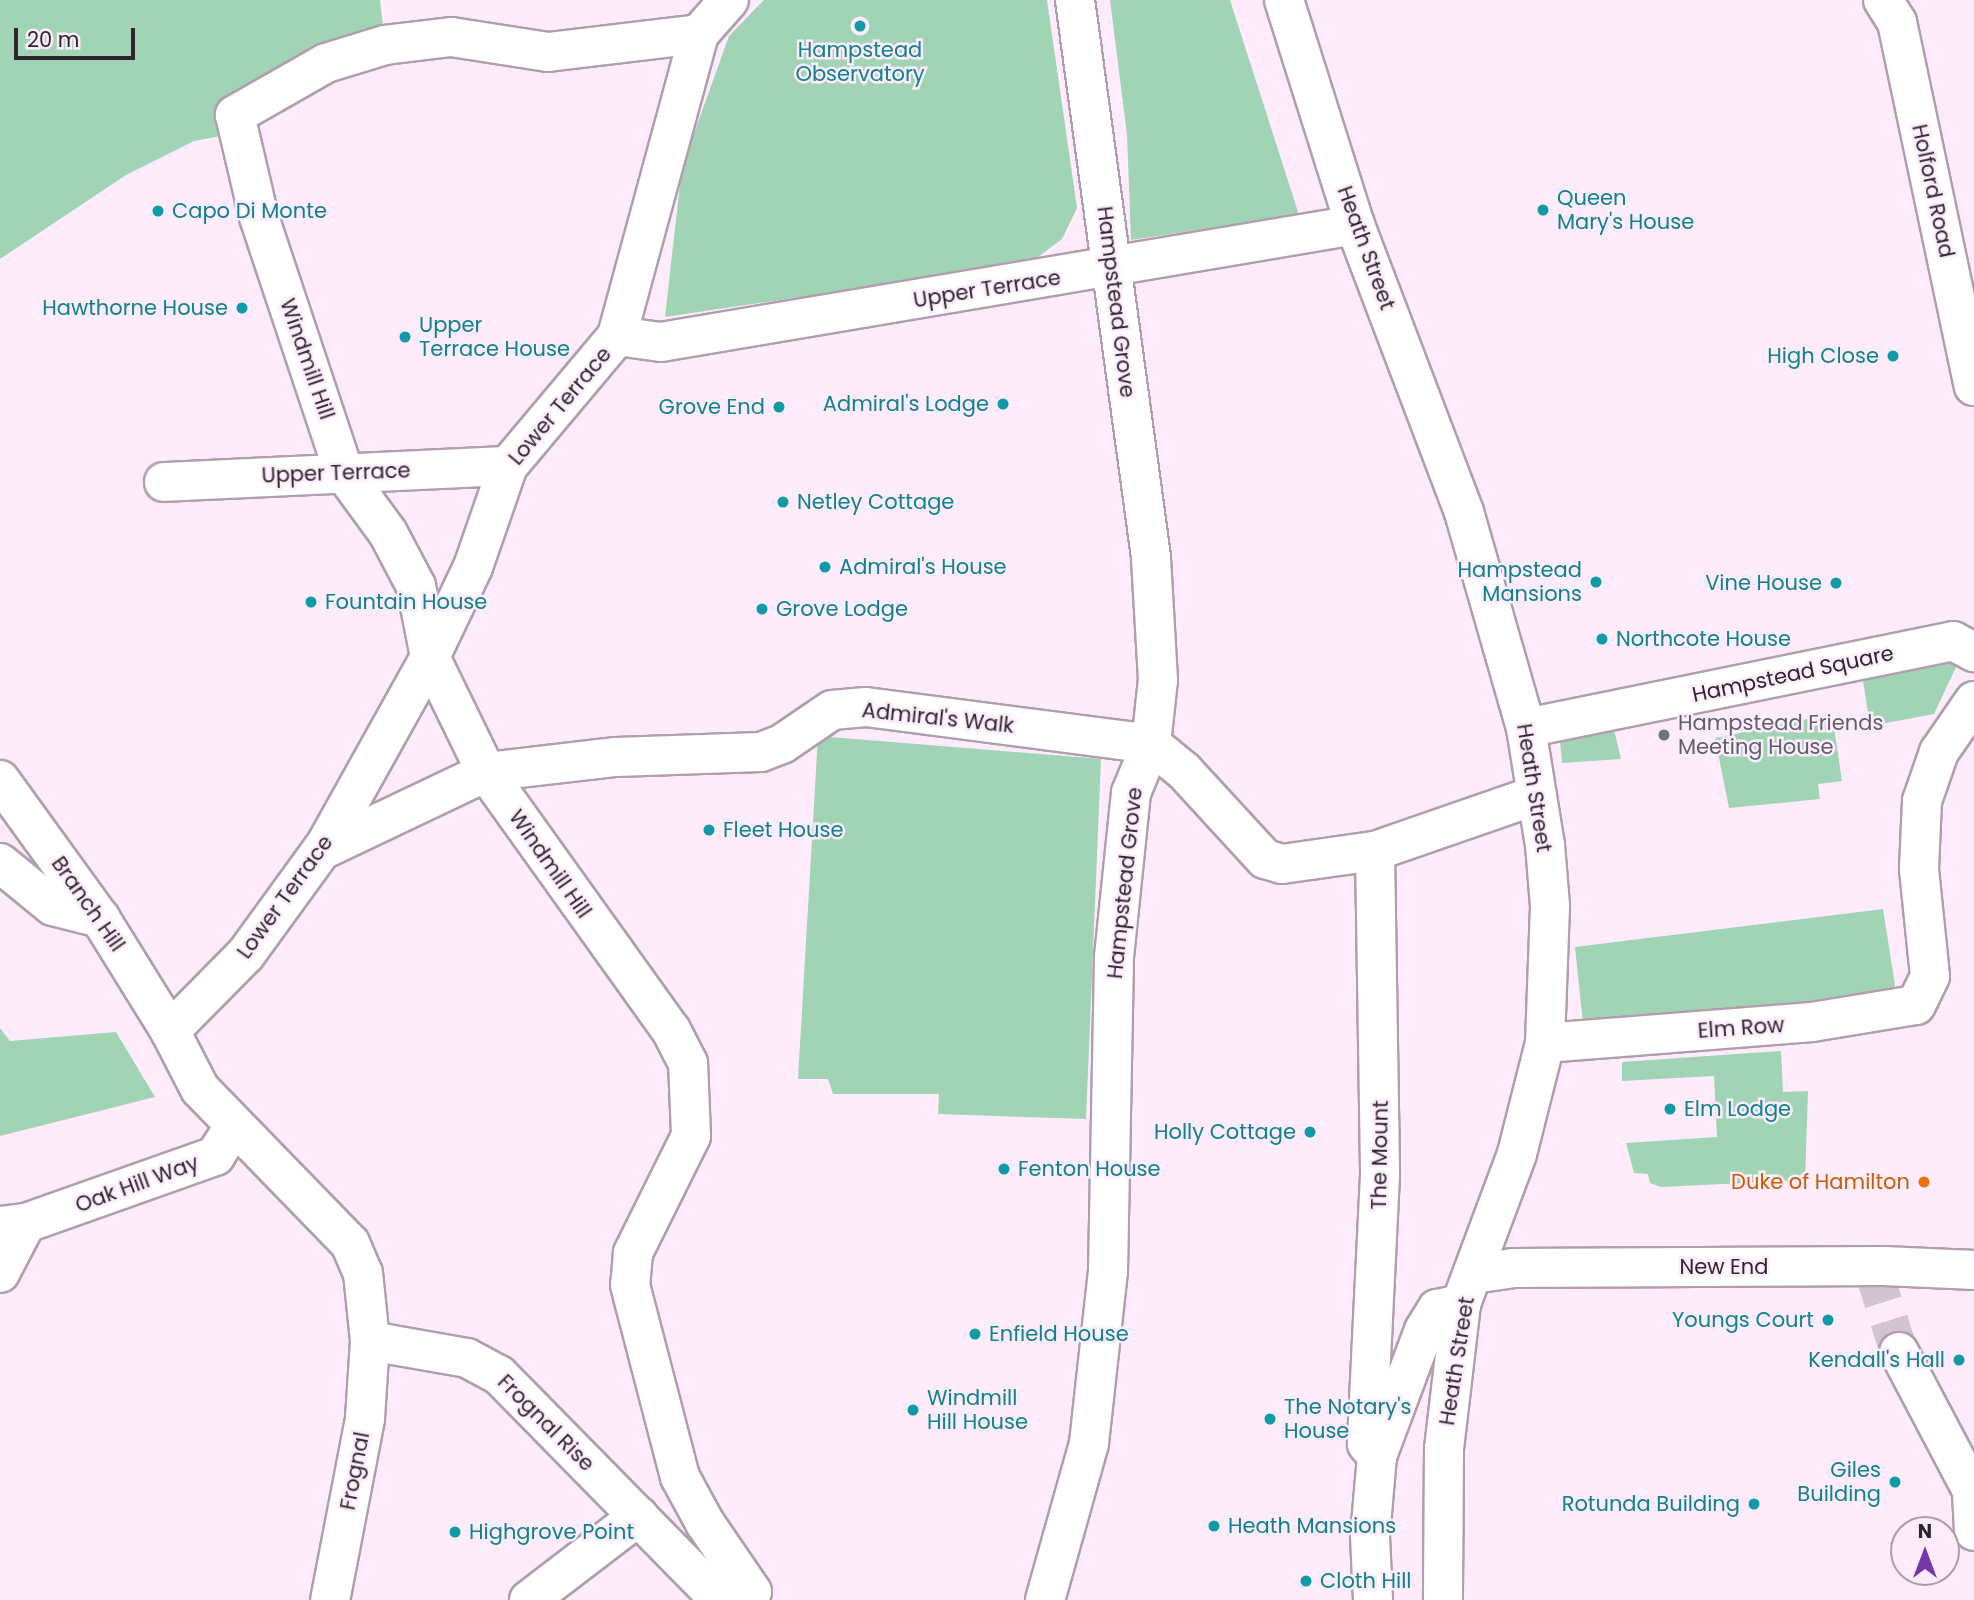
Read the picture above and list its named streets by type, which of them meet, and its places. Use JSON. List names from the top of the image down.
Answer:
{
  "streets": {
    "street": [
      "Holford Road",
      "Heath Street",
      "Upper Terrace",
      "Hampstead Grove",
      "Windmill Hill",
      "Lower Terrace",
      "Hampstead Square",
      "Admiral's Walk",
      "Branch Hill",
      "Elm Row",
      "The Mount",
      "Oak Hill Way",
      "New End",
      "Frognal Rise",
      "Frognal"
    ]
  },
  "crossings": [
    ["Heath Street", "Upper Terrace"],
    ["Heath Street", "Hampstead Square"],
    ["Heath Street", "Elm Row"],
    ["Heath Street", "The Mount"],
    ["Heath Street", "New End"],
    ["Upper Terrace", "Hampstead Grove"],
    ["Upper Terrace", "Windmill Hill"],
    ["Upper Terrace", "Lower Terrace"],
    ["Hampstead Grove", "Admiral's Walk"],
    ["Windmill Hill", "Lower Terrace"],
    ["Windmill Hill", "Admiral's Walk"],
    ["Lower Terrace", "Admiral's Walk"],
    ["Lower Terrace", "Branch Hill"],
    ["The Mount", "New End"],
    ["Frognal Rise", "Frognal"]
  ],
  "places": [
    "Hampstead Observatory",
    "Queen Mary's House",
    "Capo Di Monte",
    "Hawthorne House",
    "Upper Terrace House",
    "High Close",
    "Admiral's Lodge",
    "Grove End",
    "Netley Cottage",
    "Admiral's House",
    "Hampstead Mansions",
    "Vine House",
    "Fountain House",
    "Grove Lodge",
    "Northcote House",
    "Hampstead Friends Meeting House",
    "Fleet House",
    "Elm Lodge",
    "Holly Cottage",
    "Fenton House",
    "Duke of Hamilton",
    "Youngs Court",
    "Enfield House",
    "Kendall's Hall",
    "Windmill Hill House",
    "The Notary's House",
    "Giles Building",
    "Rotunda Building",
    "Heath Mansions",
    "Highgrove Point",
    "Cloth Hill"
  ],
  "scale_bar": "20 m",
  "north": "top"
}
